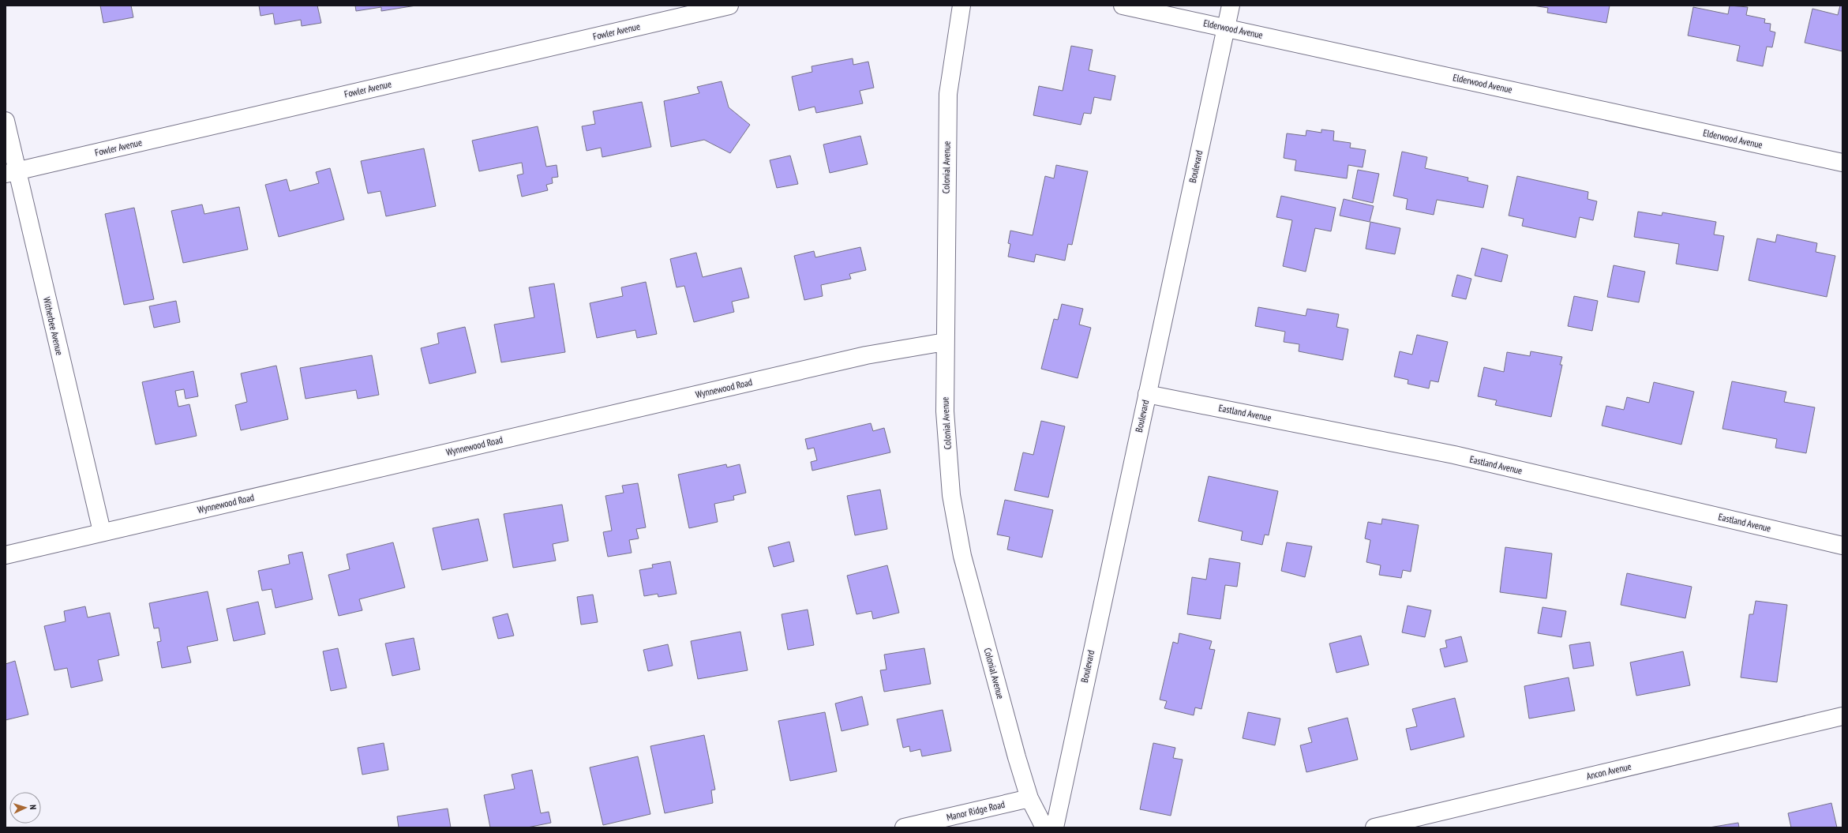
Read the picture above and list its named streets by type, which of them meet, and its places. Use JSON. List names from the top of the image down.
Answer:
{
  "streets": {
    "street": [
      "Elderwood Avenue",
      "Fowler Avenue",
      "Boulevard",
      "Colonial Avenue",
      "Witherbee Avenue",
      "Wynnewood Road",
      "Eastland Avenue",
      "Ancon Avenue",
      "Manor Ridge Road"
    ]
  },
  "crossings": [
    ["Elderwood Avenue", "Boulevard"],
    ["Fowler Avenue", "Witherbee Avenue"],
    ["Boulevard", "Eastland Avenue"],
    ["Colonial Avenue", "Wynnewood Road"],
    ["Colonial Avenue", "Manor Ridge Road"],
    ["Witherbee Avenue", "Wynnewood Road"]
  ],
  "north": "right"
}
